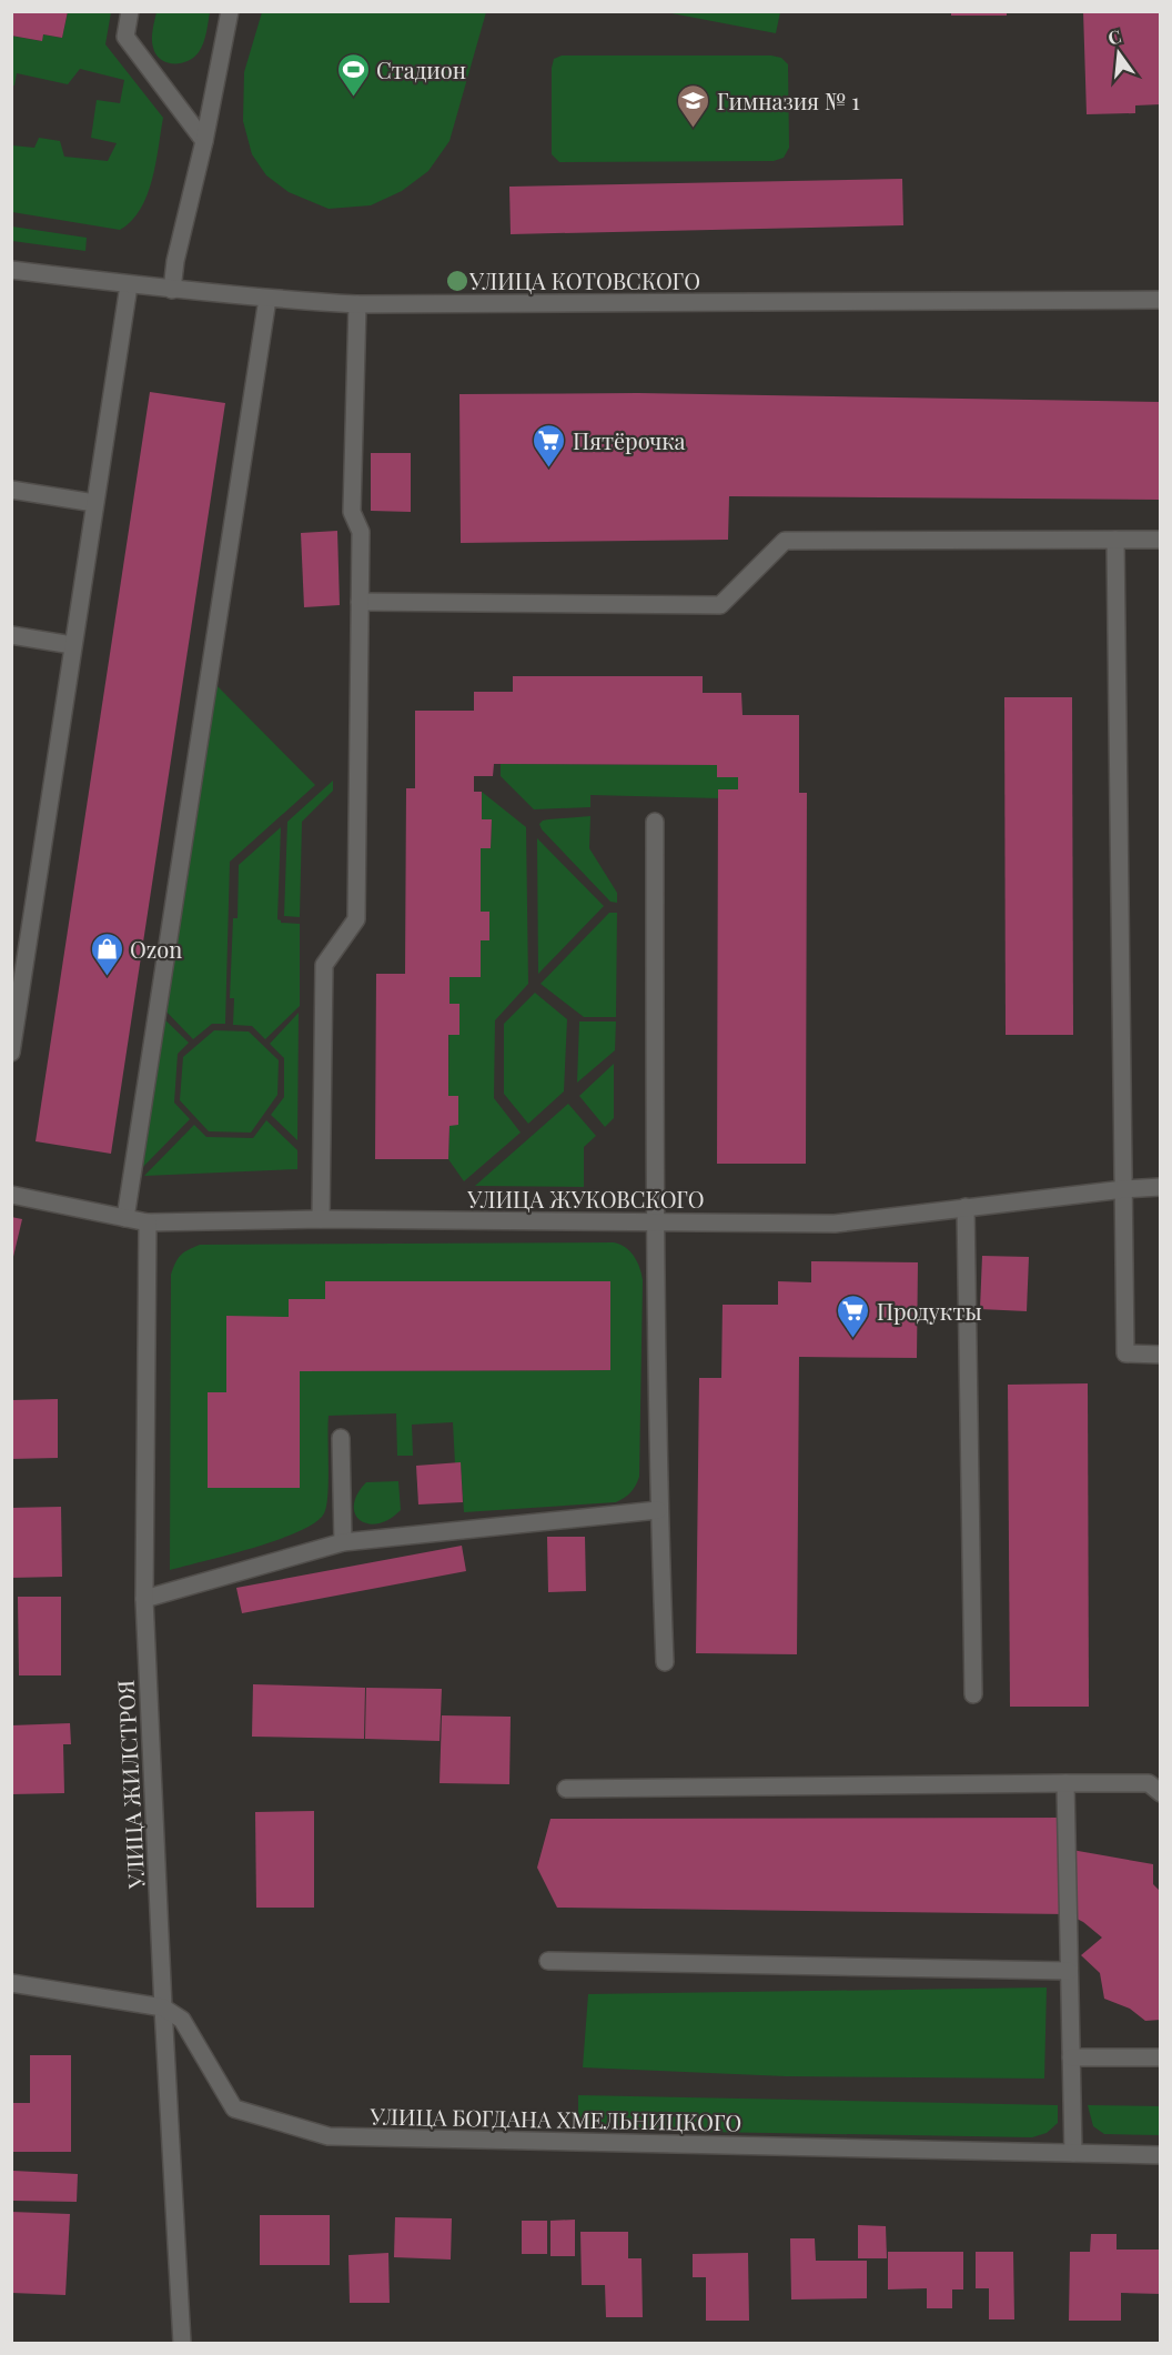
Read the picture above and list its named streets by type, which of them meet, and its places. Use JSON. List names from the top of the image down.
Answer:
{
  "streets": {
    "street": [
      "УЛИЦА КОТОВСКОГО",
      "УЛИЦА ЖУКОВСКОГО",
      "УЛИЦА ЖИЛСТРОЯ",
      "УЛИЦА БОГДАНА ХМЕЛЬНИЦКОГО"
    ]
  },
  "crossings": [
    ["УЛИЦА ЖУКОВСКОГО", "УЛИЦА ЖИЛСТРОЯ"],
    ["УЛИЦА ЖИЛСТРОЯ", "УЛИЦА БОГДАНА ХМЕЛЬНИЦКОГО"]
  ],
  "places": {
    "sports": ["Стадион"],
    "school or university": ["Гимназия № 1"],
    "supermarket": ["Пятёрочка", "Продукты"],
    "shop": ["Ozon"]
  },
  "north": "top"
}
